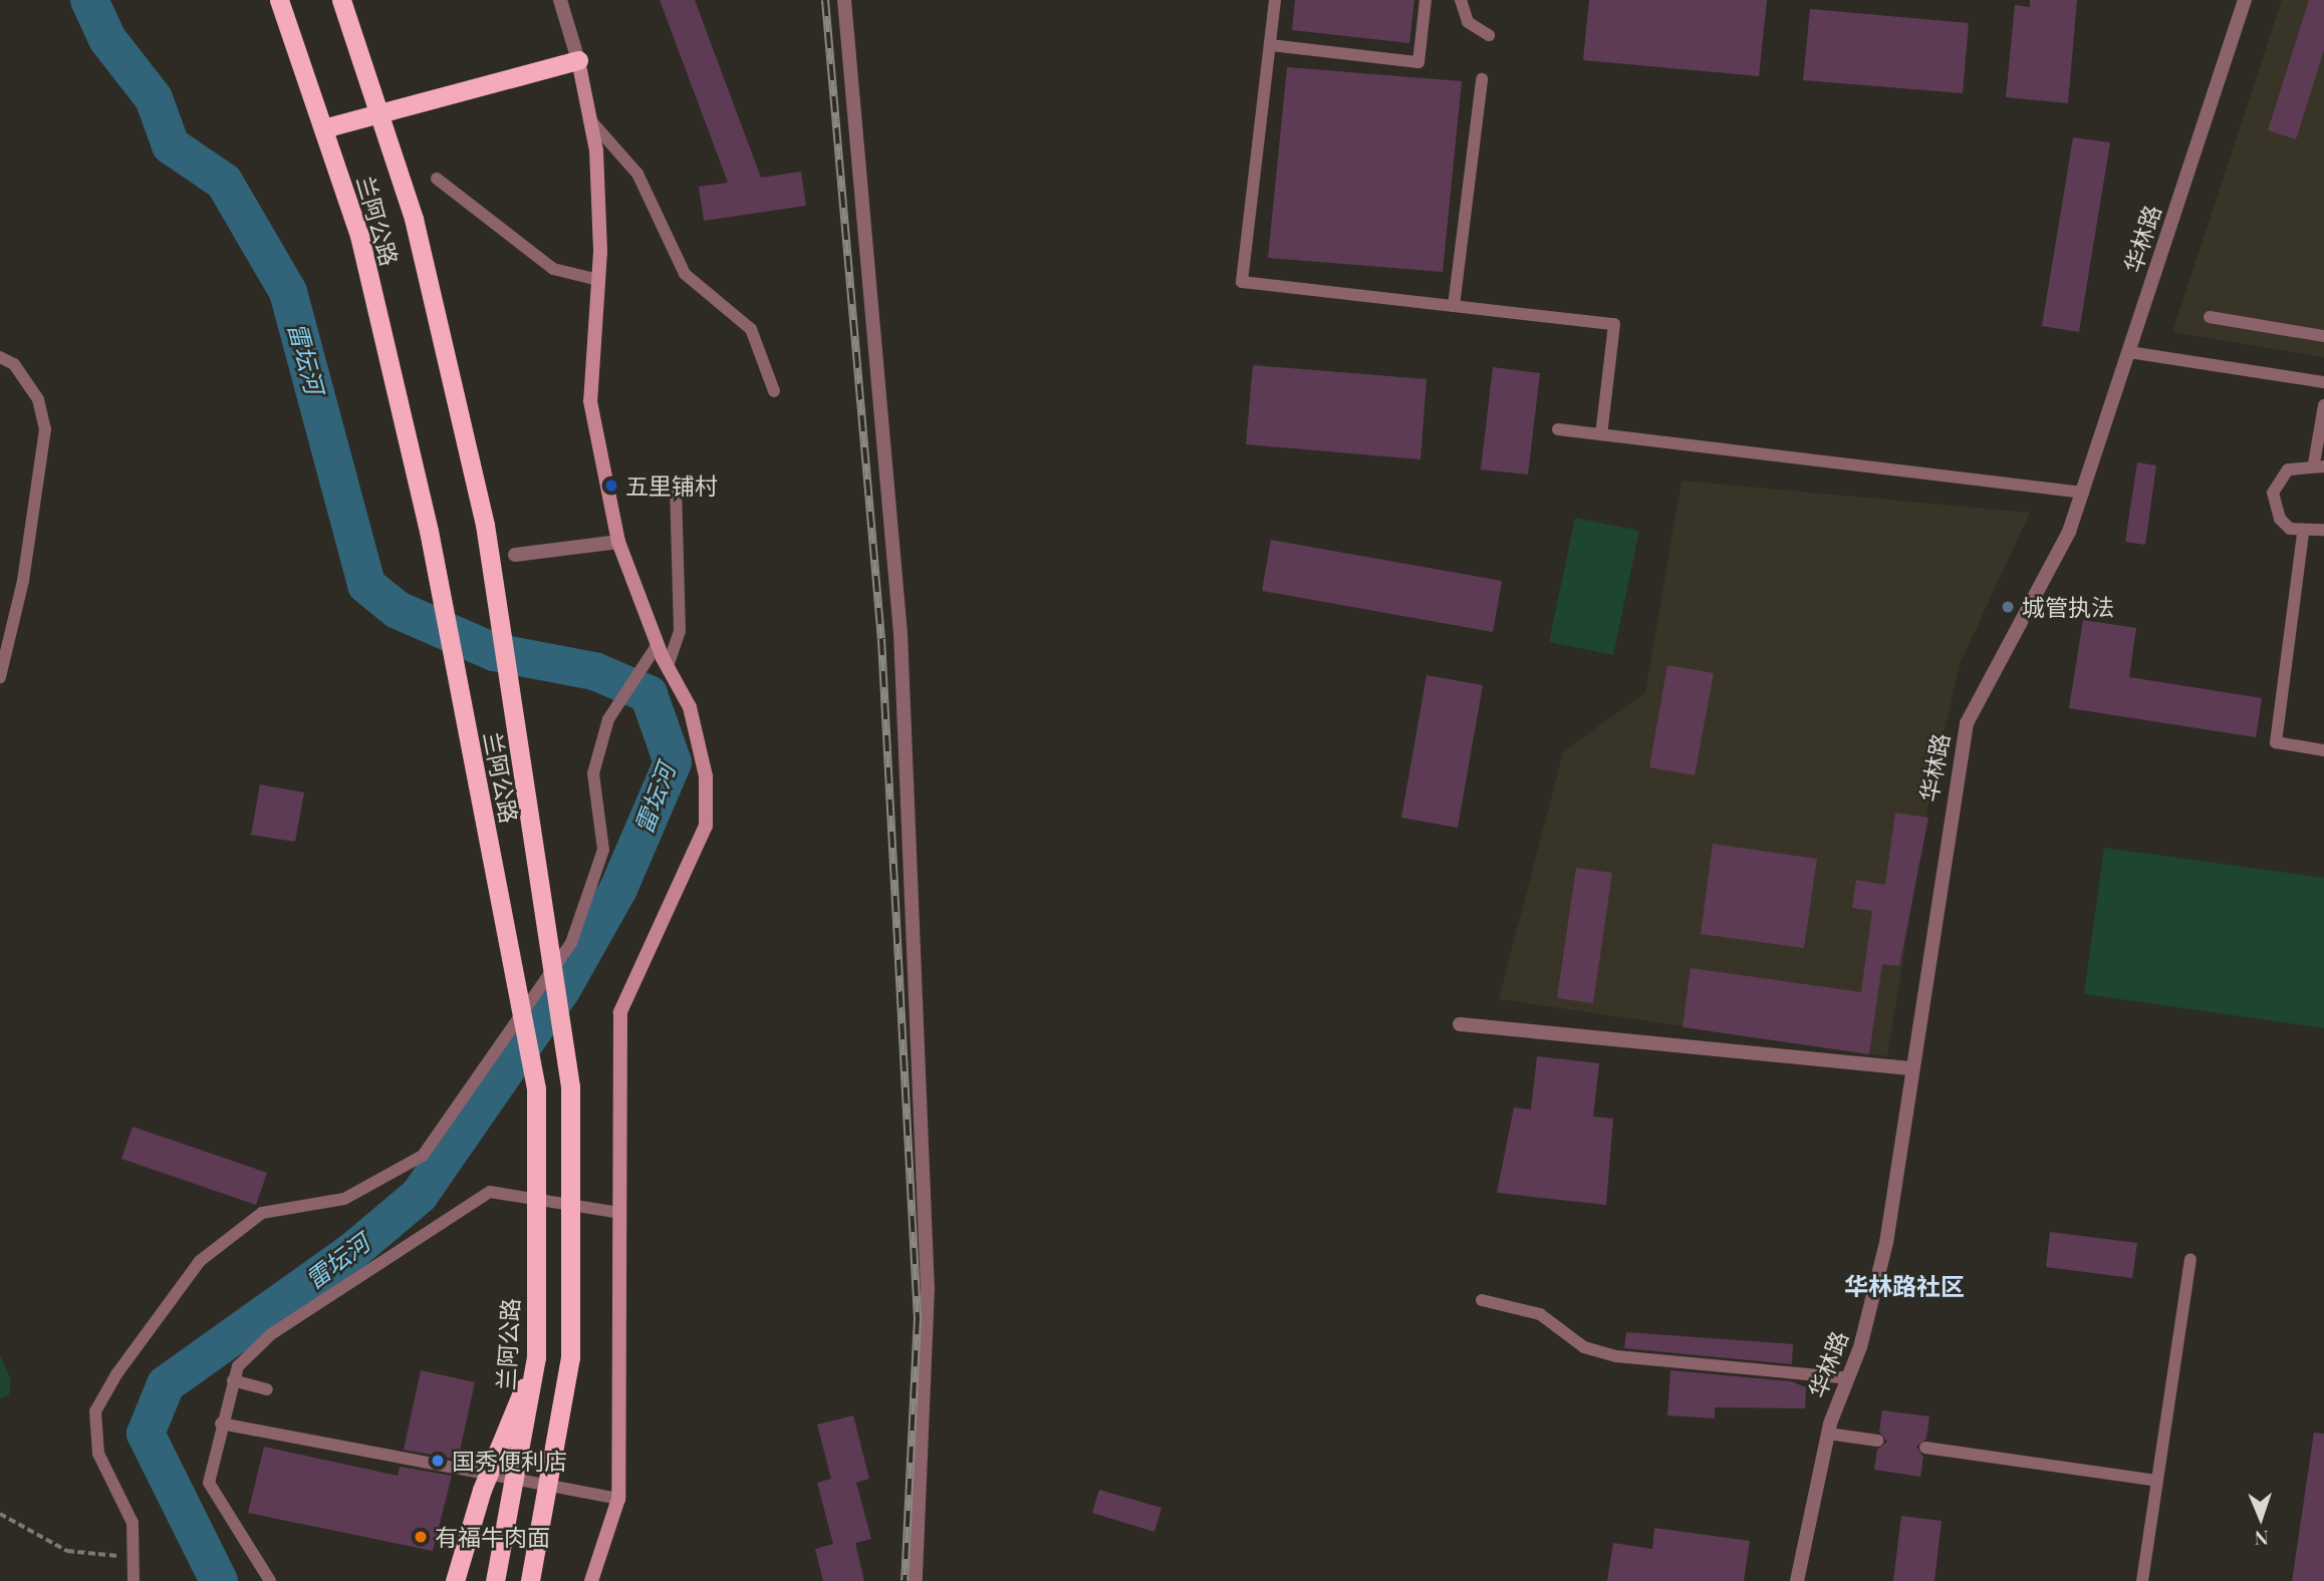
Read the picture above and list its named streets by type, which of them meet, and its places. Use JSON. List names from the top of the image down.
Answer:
{
  "streets": {
    "highway": ["兰阿公路"],
    "street": ["华林路"]
  },
  "districts": ["华林路社区"],
  "water": ["雷坛河"],
  "places": [
    "五里铺村",
    "城管执法",
    "国秀便利店",
    "有福牛肉面"
  ],
  "north": "bottom"
}
